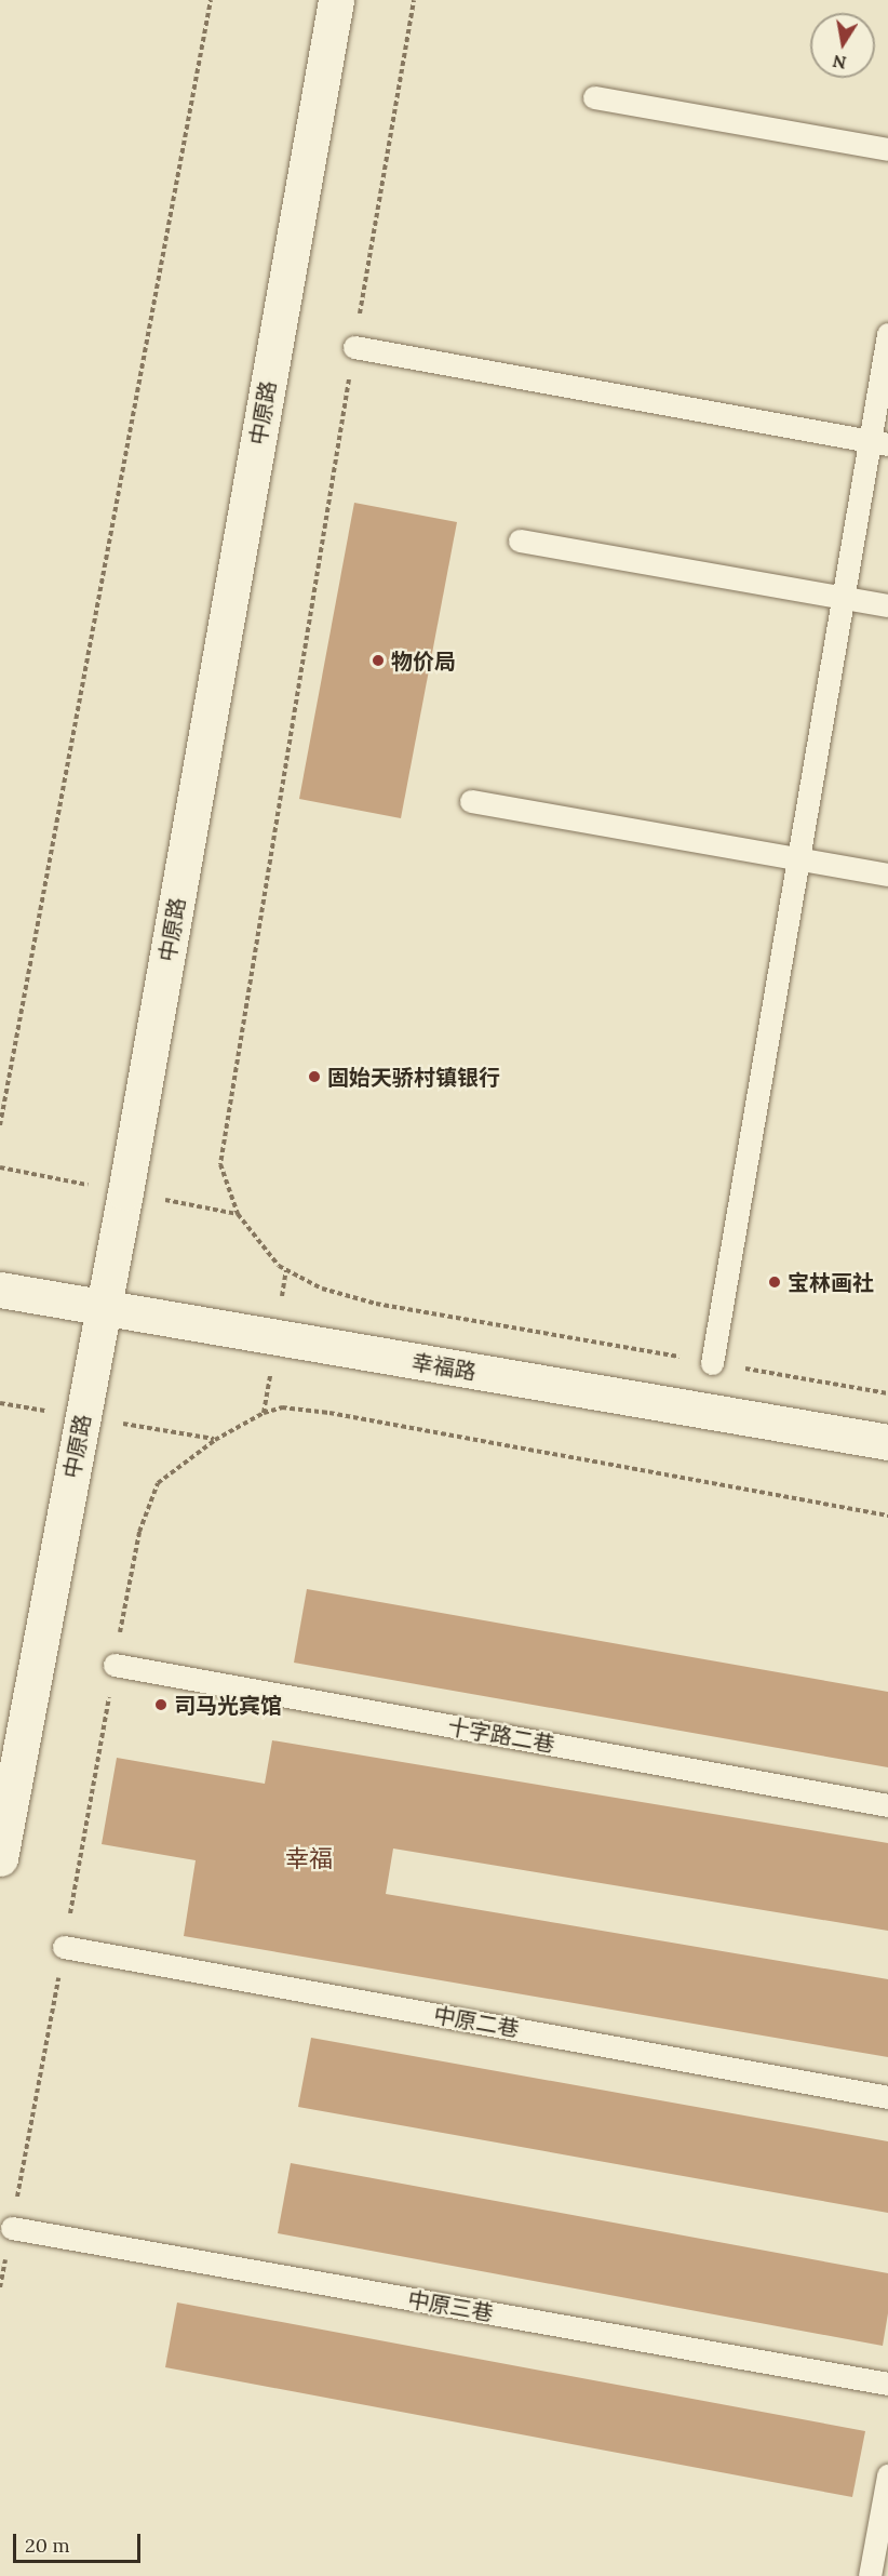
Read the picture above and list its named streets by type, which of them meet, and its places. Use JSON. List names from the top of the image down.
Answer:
{
  "streets": {
    "main road": ["中原路", "幸福路"],
    "lane": ["十字路二巷", "中原二巷", "中原三巷"]
  },
  "crossings": [
    ["中原路", "幸福路"]
  ],
  "districts": ["幸福"],
  "places": [
    "物价局",
    "固始天骄村镇银行",
    "宝林画社",
    "司马光宾馆"
  ],
  "scale_bar": "20 m",
  "north": "bottom"
}
